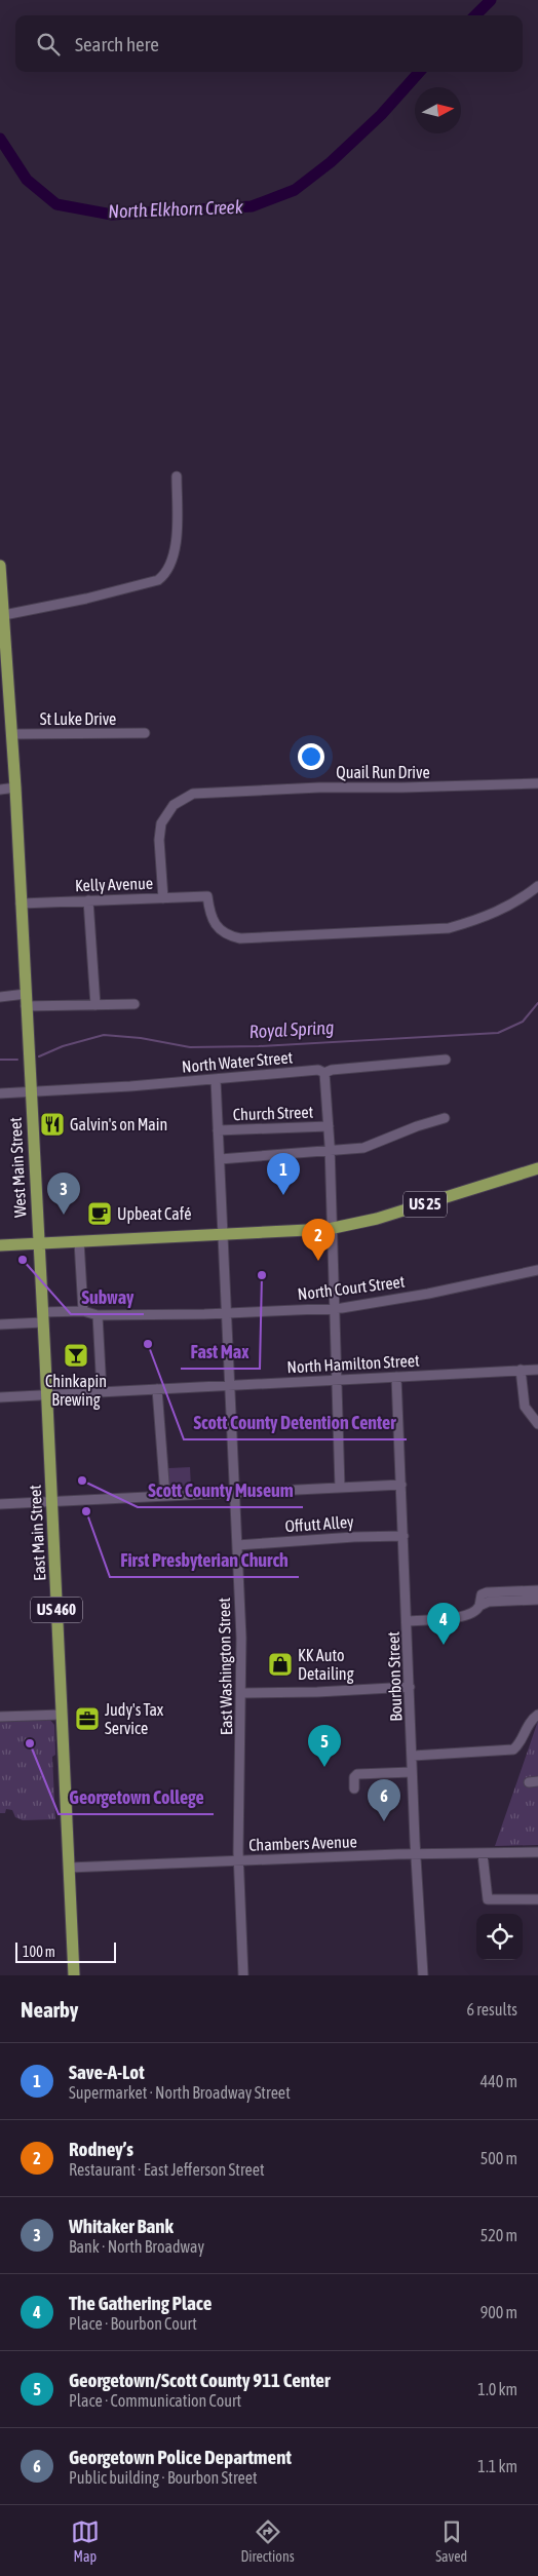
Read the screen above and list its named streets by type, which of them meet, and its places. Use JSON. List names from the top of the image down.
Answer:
{
  "streets": {
    "main road": [
      "West Main Street",
      "US 25",
      "East Main Street",
      "US 460"
    ],
    "street": [
      "St Luke Drive",
      "Quail Run Drive",
      "Kelly Avenue",
      "North Water Street",
      "Church Street",
      "North Court Street",
      "North Hamilton Street",
      "Offutt Alley",
      "East Washington Street",
      "Bourbon Street",
      "Chambers Avenue"
    ]
  },
  "crossings": [
    ["St Luke Drive", "West Main Street"],
    ["Quail Run Drive", "Kelly Avenue"],
    ["Kelly Avenue", "West Main Street"],
    ["North Water Street", "West Main Street"],
    ["North Water Street", "East Washington Street"],
    ["Church Street", "East Washington Street"],
    ["West Main Street", "US 25"],
    ["West Main Street", "East Main Street"],
    ["US 25", "East Main Street"],
    ["US 25", "East Washington Street"],
    ["North Court Street", "East Main Street"],
    ["North Court Street", "East Washington Street"],
    ["North Hamilton Street", "East Main Street"],
    ["North Hamilton Street", "East Washington Street"],
    ["North Hamilton Street", "Bourbon Street"],
    ["Offutt Alley", "East Washington Street"],
    ["Offutt Alley", "Bourbon Street"],
    ["East Main Street", "Chambers Avenue"],
    ["East Washington Street", "Chambers Avenue"],
    ["Bourbon Street", "Chambers Avenue"]
  ],
  "water": ["North Elkhorn Creek", "Royal Spring"],
  "places": {
    "restaurant": ["Galvin's on Main"],
    "cafe": ["Upbeat Café"],
    "other": [
      "Subway",
      "Fast Max",
      "Scott County Detention Center",
      "Scott County Museum",
      "First Presbyterian Church",
      "Georgetown College"
    ],
    "bar": ["Chinkapin Brewing"],
    "shop": ["KK Auto Detailing"],
    "office": ["Judy's Tax Service"]
  },
  "scale_bar": "100 m",
  "north": "right",
  "page": {
    "search": "Search here",
    "pins": [
      "1",
      "3",
      "2",
      "4",
      "5",
      "6"
    ],
    "scale": "100 m",
    "heading": ["Nearby", "6 results"],
    "list": [
      {
        "mark": "1",
        "name": "Save-A-Lot",
        "note": "Supermarket · North Broadway Street",
        "value": "440 m"
      },
      {
        "mark": "2",
        "name": "Rodney’s",
        "note": "Restaurant · East Jefferson Street",
        "value": "500 m"
      },
      {
        "mark": "3",
        "name": "Whitaker Bank",
        "note": "Bank · North Broadway",
        "value": "520 m"
      },
      {
        "mark": "4",
        "name": "The Gathering Place",
        "note": "Place · Bourbon Court",
        "value": "900 m"
      },
      {
        "mark": "5",
        "name": "Georgetown/Scott County 911 Center",
        "note": "Place · Communication Court",
        "value": "1.0 km"
      },
      {
        "mark": "6",
        "name": "Georgetown Police Department",
        "note": "Public building · Bourbon Street",
        "value": "1.1 km"
      }
    ],
    "nav": ["Map", "Directions", "Saved"]
  }
}
